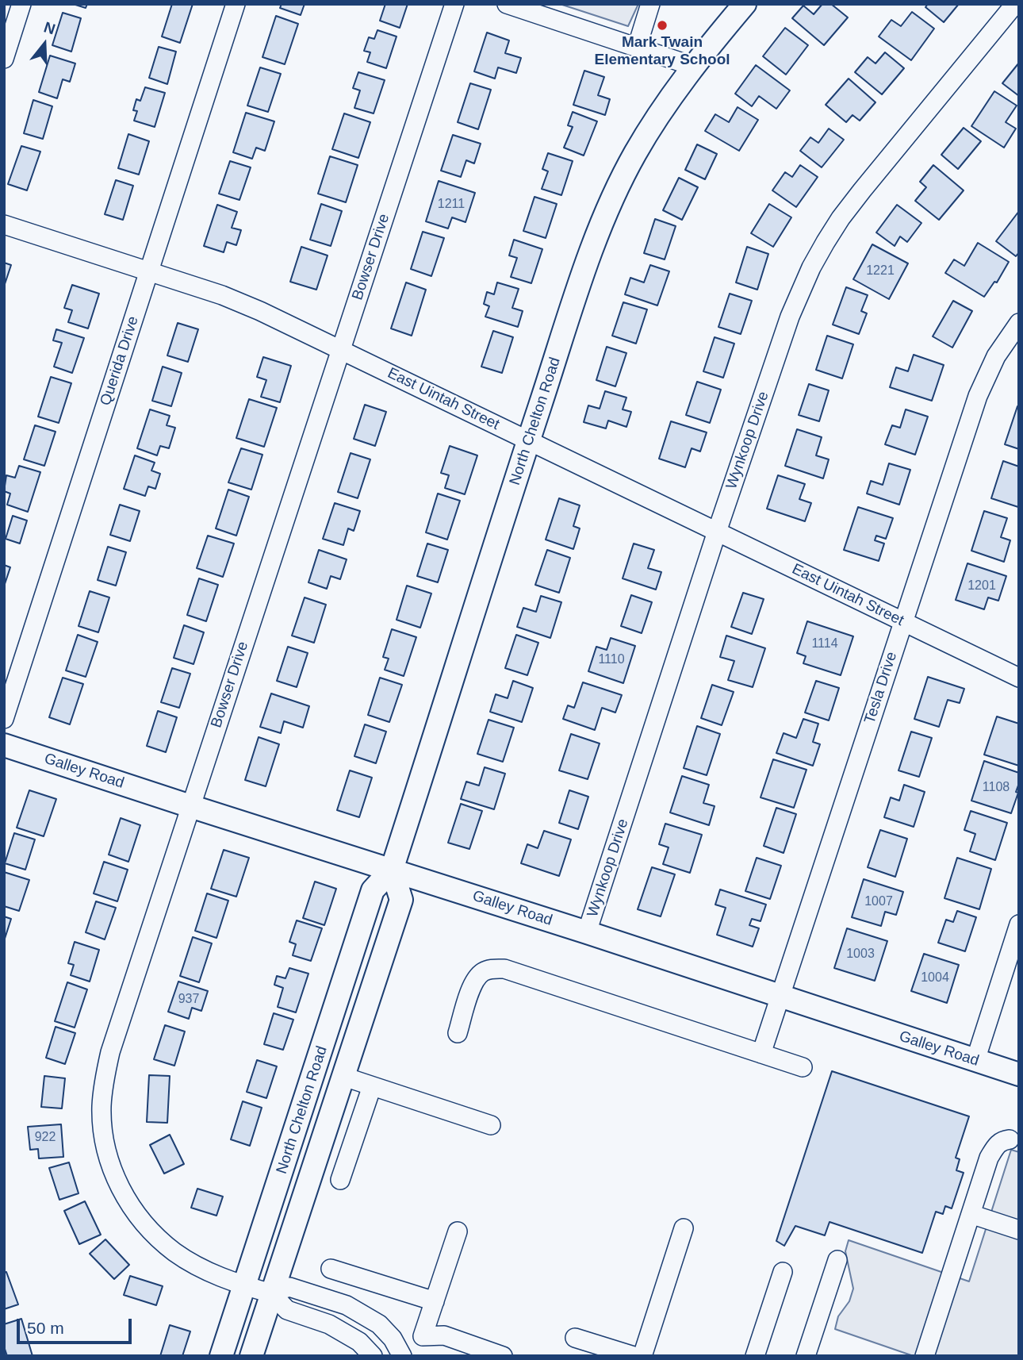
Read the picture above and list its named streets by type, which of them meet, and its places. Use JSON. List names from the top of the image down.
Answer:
{
  "streets": {
    "main road": ["North Chelton Road", "Galley Road"],
    "street": [
      "Bowser Drive",
      "Querida Drive",
      "East Uintah Street",
      "Wynkoop Drive",
      "Tesla Drive"
    ]
  },
  "crossings": [
    ["Bowser Drive", "East Uintah Street"],
    ["Bowser Drive", "North Chelton Road"],
    ["Bowser Drive", "Galley Road"],
    ["Querida Drive", "East Uintah Street"],
    ["East Uintah Street", "North Chelton Road"],
    ["East Uintah Street", "Wynkoop Drive"],
    ["East Uintah Street", "Tesla Drive"],
    ["North Chelton Road", "Galley Road"],
    ["Wynkoop Drive", "Galley Road"],
    ["Tesla Drive", "Galley Road"]
  ],
  "places": ["Mark Twain Elementary School"],
  "house_numbers": [
    "1211",
    "1221",
    "1201",
    "1114",
    "1110",
    "1108",
    "1007",
    "1003",
    "1004",
    "937",
    "922"
  ],
  "scale_bar": "50 m",
  "north": "top"
}
